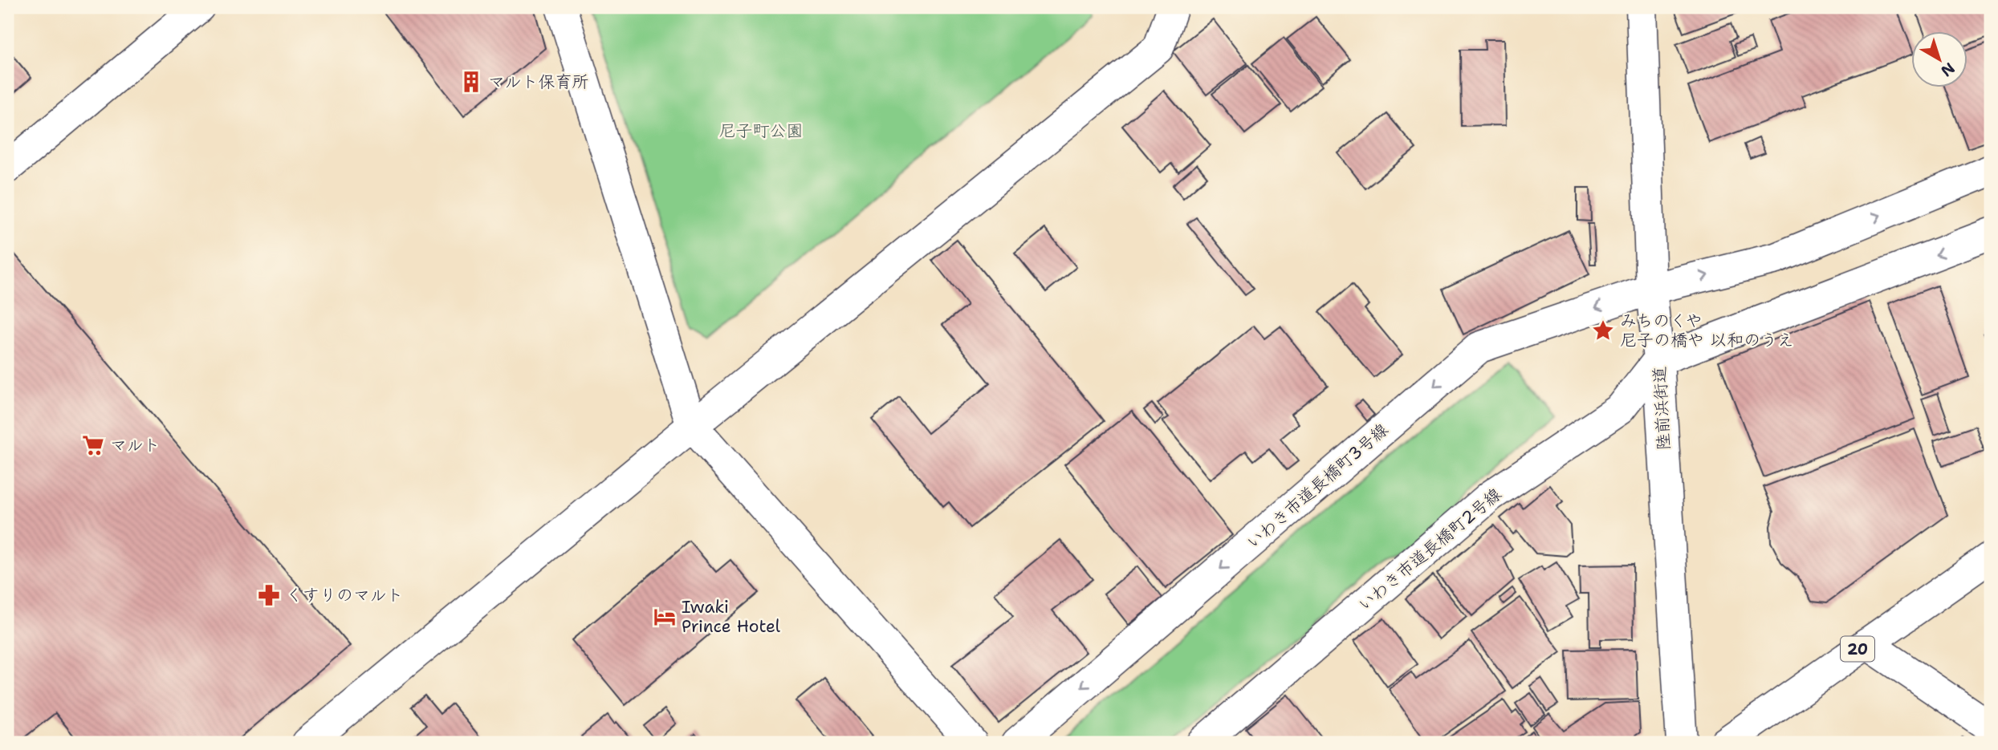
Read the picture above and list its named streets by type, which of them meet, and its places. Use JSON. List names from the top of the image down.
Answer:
{
  "streets": {
    "street": [
      "陸前浜街道",
      "いわき市道長橋町3号線",
      "いわき市道長橋町2号線",
      "20"
    ]
  },
  "crossings": [
    ["陸前浜街道", "いわき市道長橋町3号線"],
    ["陸前浜街道", "いわき市道長橋町2号線"]
  ],
  "parks": ["尼子町公園"],
  "places": {
    "building": ["マルト保育所"],
    "place": ["みちのくや 尼子の橋や 以和のうえ"],
    "supermarket": ["マルト"],
    "pharmacy": ["くすりのマルト"],
    "hotel": ["Iwaki Prince Hotel"]
  },
  "north": "bottom right"
}
